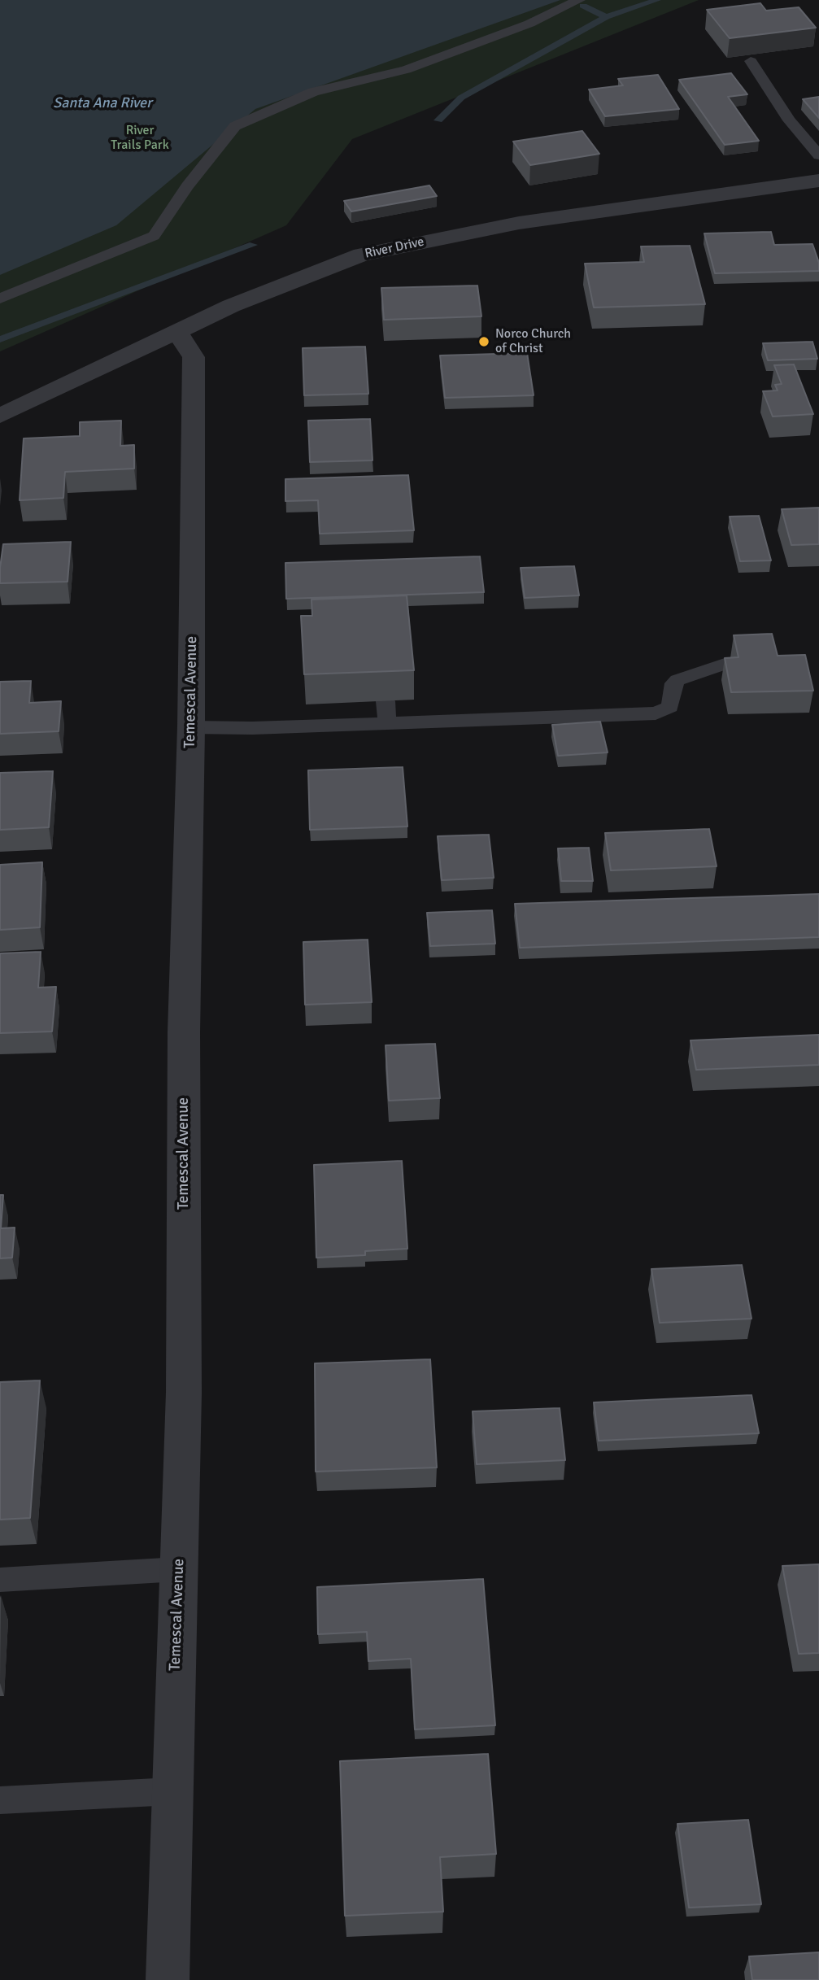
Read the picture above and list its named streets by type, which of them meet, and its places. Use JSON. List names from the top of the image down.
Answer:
{
  "streets": {
    "street": ["River Drive", "Temescal Avenue"]
  },
  "crossings": [
    ["River Drive", "Temescal Avenue"]
  ],
  "water": ["Santa Ana River"],
  "parks": ["River Trails Park"],
  "places": ["Norco Church of Christ"]
}
